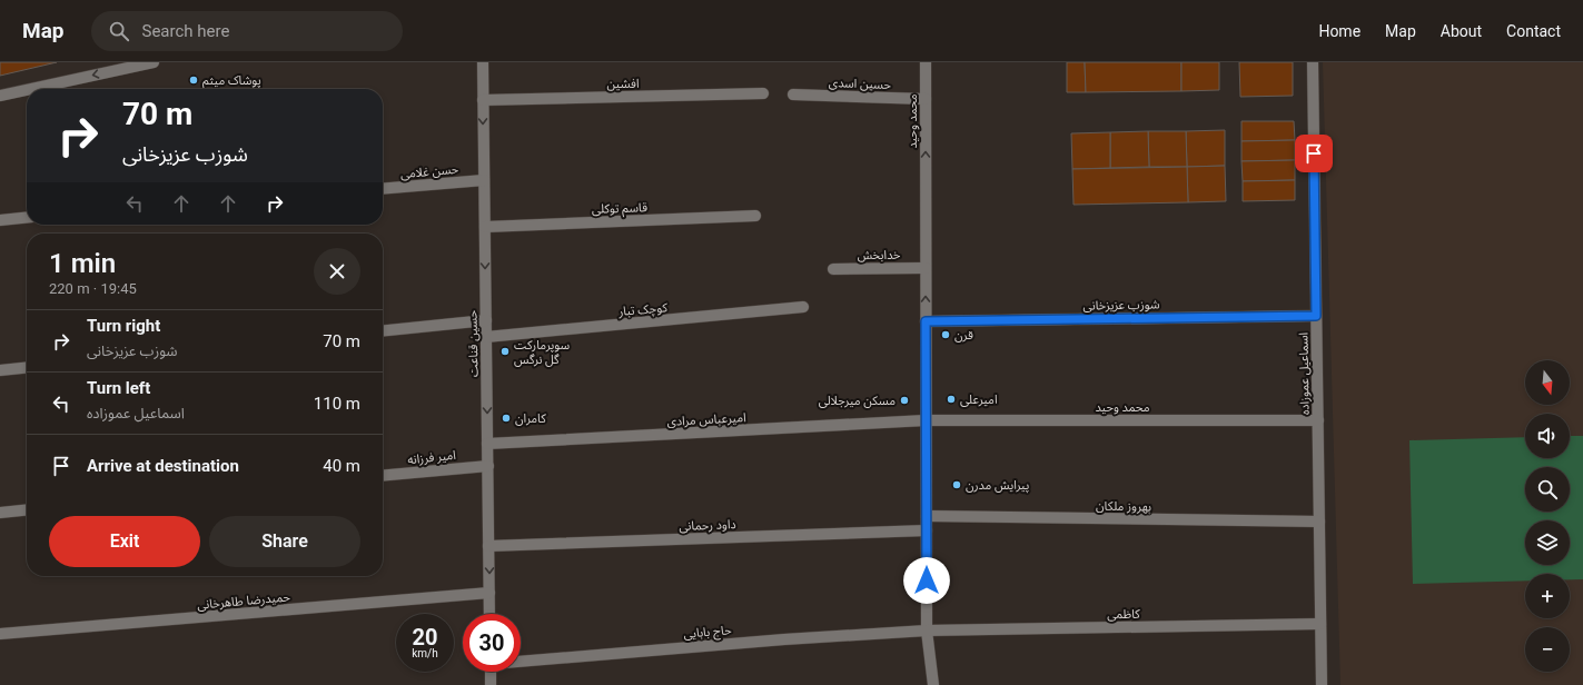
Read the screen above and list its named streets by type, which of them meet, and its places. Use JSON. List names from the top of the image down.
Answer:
{
  "streets": {
    "street": [
      "افشین",
      "حسین اسدی",
      "محمد وحید",
      "حسن غلامی",
      "قاسم توکلی",
      "خدابخش",
      "شوزب عزیزخانی",
      "کوچک تبار",
      "حسین قناعت",
      "اسماعیل عموزاده",
      "امیرعباس مرادی",
      "امیر فرزانه",
      "بهروز ملکان",
      "داود رحمانی",
      "حمیدرضا طاهرخانی",
      "کاظمی",
      "حاج بابایی"
    ]
  },
  "crossings": [
    ["افشین", "حسین قناعت"],
    ["حسین اسدی", "محمد وحید"],
    ["محمد وحید", "خدابخش"],
    ["محمد وحید", "شوزب عزیزخانی"],
    ["محمد وحید", "اسماعیل عموزاده"],
    ["محمد وحید", "امیرعباس مرادی"],
    ["محمد وحید", "بهروز ملکان"],
    ["محمد وحید", "داود رحمانی"],
    ["محمد وحید", "کاظمی"],
    ["محمد وحید", "حاج بابایی"],
    ["حسن غلامی", "حسین قناعت"],
    ["قاسم توکلی", "حسین قناعت"],
    ["شوزب عزیزخانی", "اسماعیل عموزاده"],
    ["کوچک تبار", "حسین قناعت"],
    ["حسین قناعت", "امیرعباس مرادی"],
    ["حسین قناعت", "امیر فرزانه"],
    ["حسین قناعت", "داود رحمانی"],
    ["حسین قناعت", "حمیدرضا طاهرخانی"],
    ["اسماعیل عموزاده", "بهروز ملکان"],
    ["اسماعیل عموزاده", "کاظمی"],
    ["کاظمی", "حاج بابایی"]
  ],
  "one_way": ["حسین قناعت"],
  "places": [
    "پوشاک میثم",
    "قرن",
    "سوپرمارکت گل نرگس",
    "امیرعلی",
    "مسکن میرجلالی",
    "کامران",
    "پیرایش مدرن"
  ],
  "north": "bottom",
  "page": {
    "header": "Map",
    "search": "Search here",
    "nav": [
      "Home",
      "Map",
      "About",
      "Contact"
    ],
    "turn": ["70 m", "شوزب عزیزخانی"],
    "heading": ["1 min", "220 m · 19:45"],
    "list": [
      {
        "name": "Turn right",
        "note": "شوزب عزیزخانی",
        "value": "70 m"
      },
      {
        "name": "Turn left",
        "note": "اسماعیل عموزاده",
        "value": "110 m"
      },
      {
        "name": "Arrive at destination",
        "value": "40 m"
      }
    ],
    "map_buttons": ["+", "−"],
    "buttons": ["Exit", "Share"],
    "speed": "20 km/h",
    "limit": "30"
  }
}
